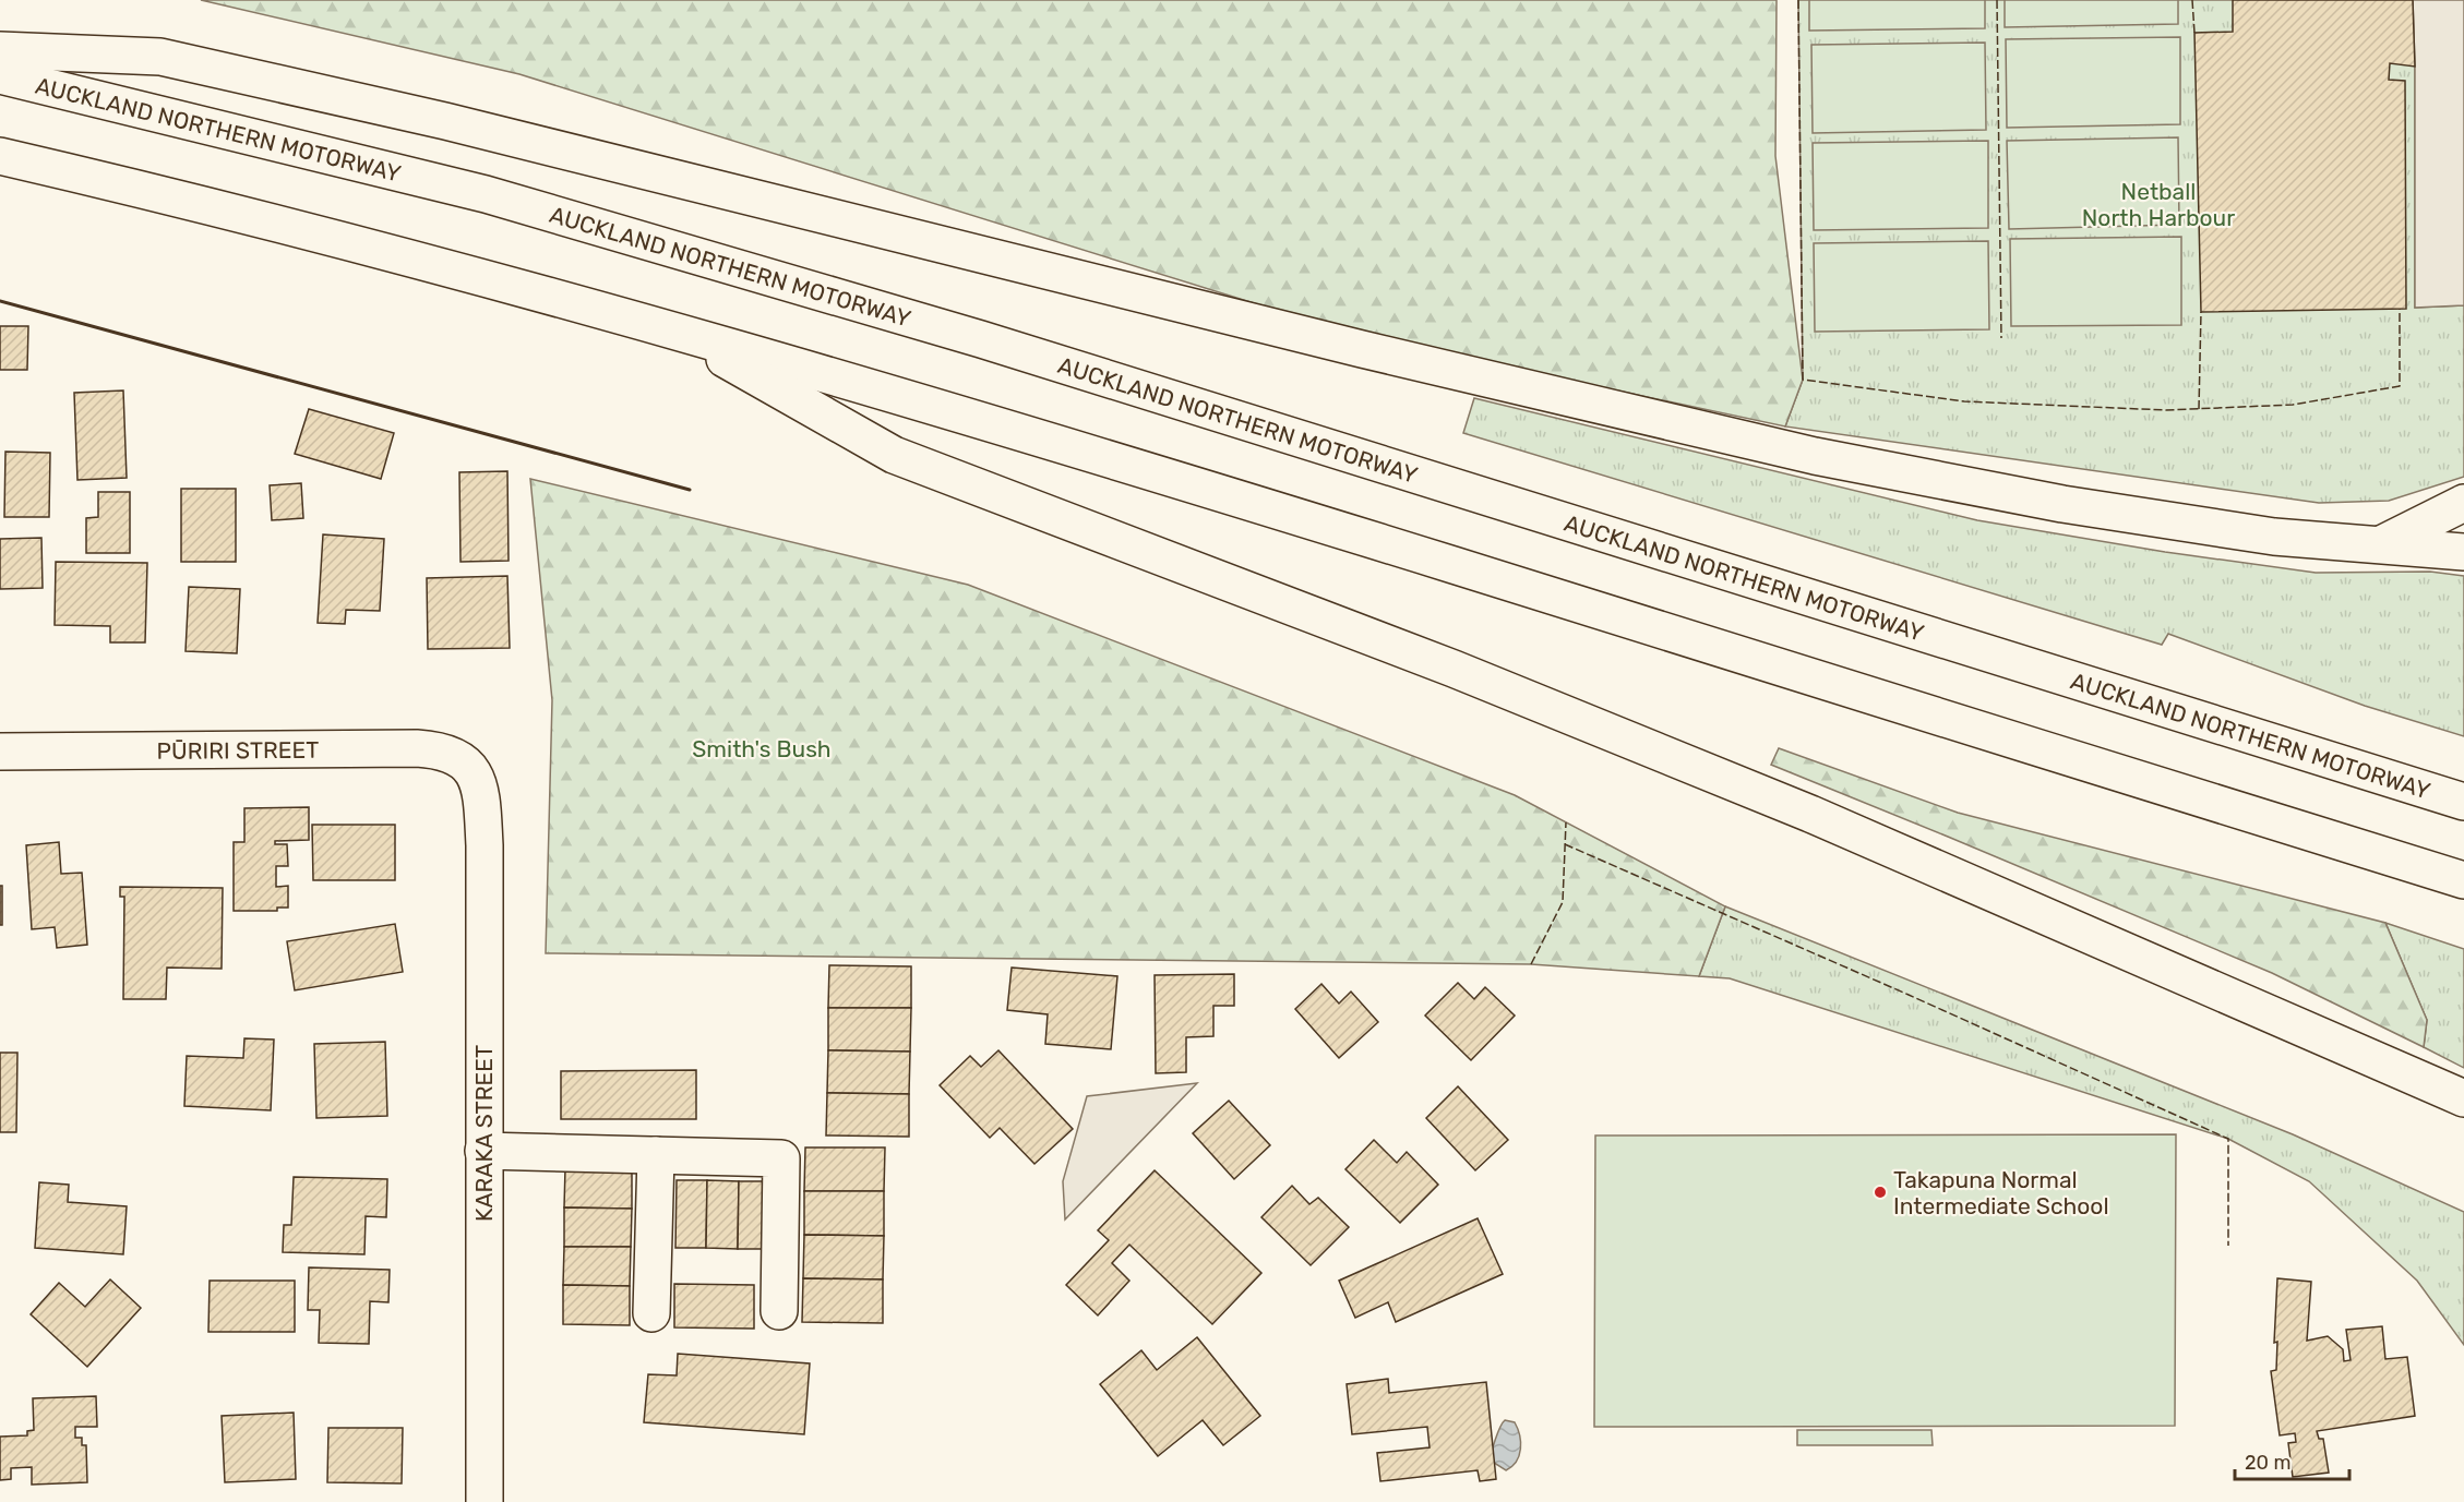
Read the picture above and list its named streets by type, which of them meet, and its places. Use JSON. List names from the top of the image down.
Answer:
{
  "streets": {
    "main road": ["AUCKLAND NORTHERN MOTORWAY", "PŪRIRI STREET", "KARAKA STREET"]
  },
  "crossings": [
    ["PŪRIRI STREET", "KARAKA STREET"]
  ],
  "parks": ["Netball North Harbour", "Smith's Bush"],
  "places": ["Takapuna Normal Intermediate School"],
  "scale_bar": "20 m"
}
